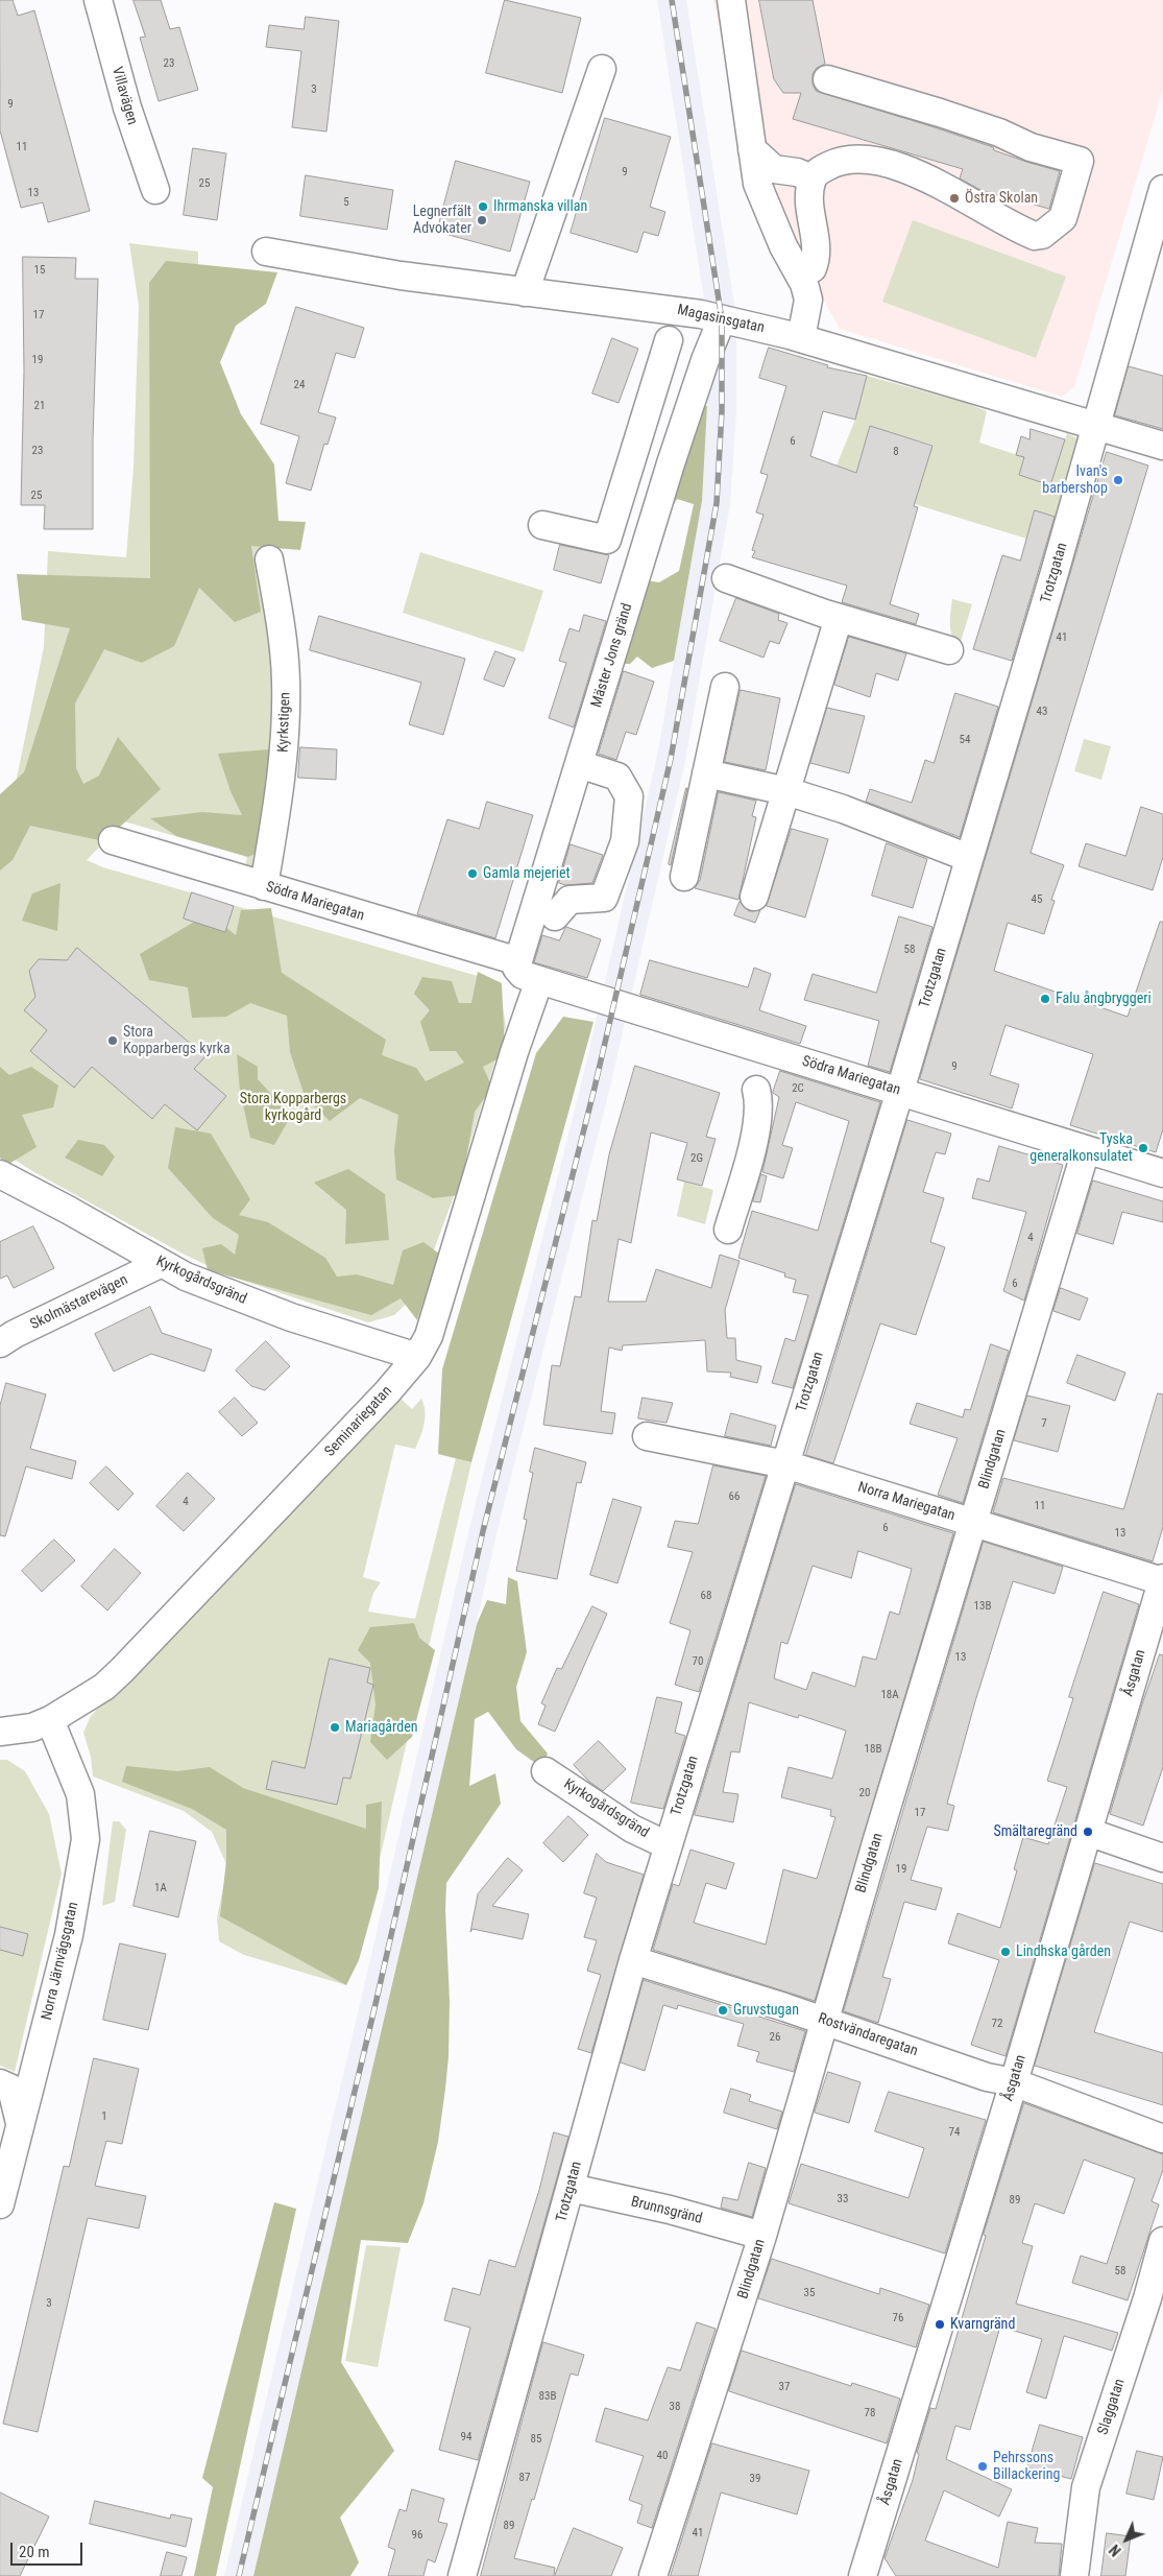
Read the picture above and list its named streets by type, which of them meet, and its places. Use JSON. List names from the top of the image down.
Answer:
{
  "streets": {
    "street": [
      "Villavägen",
      "Magasinsgatan",
      "Trotzgatan",
      "Mäster Jons gränd",
      "Kyrkstigen",
      "Södra Mariegatan",
      "Kyrkogårdsgränd",
      "Skolmästarevägen",
      "Seminariegatan",
      "Blindgatan",
      "Norra Mariegatan",
      "Åsgatan",
      "Norra Järnvägsgatan",
      "Rostvändaregatan",
      "Brunnsgränd",
      "Slaggatan"
    ]
  },
  "crossings": [
    ["Magasinsgatan", "Trotzgatan"],
    ["Magasinsgatan", "Mäster Jons gränd"],
    ["Trotzgatan", "Södra Mariegatan"],
    ["Trotzgatan", "Kyrkogårdsgränd"],
    ["Trotzgatan", "Norra Mariegatan"],
    ["Trotzgatan", "Rostvändaregatan"],
    ["Trotzgatan", "Brunnsgränd"],
    ["Mäster Jons gränd", "Södra Mariegatan"],
    ["Kyrkstigen", "Södra Mariegatan"],
    ["Södra Mariegatan", "Seminariegatan"],
    ["Södra Mariegatan", "Blindgatan"],
    ["Kyrkogårdsgränd", "Skolmästarevägen"],
    ["Kyrkogårdsgränd", "Seminariegatan"],
    ["Seminariegatan", "Norra Järnvägsgatan"],
    ["Blindgatan", "Norra Mariegatan"],
    ["Blindgatan", "Rostvändaregatan"],
    ["Blindgatan", "Brunnsgränd"],
    ["Norra Mariegatan", "Åsgatan"],
    ["Åsgatan", "Rostvändaregatan"]
  ],
  "parks": ["Stora Kopparbergs kyrkogård"],
  "places": [
    "Östra Skolan",
    "Ihrmanska villan",
    "Legnerfält Advokater",
    "Ivan's barbershop",
    "Gamla mejeriet",
    "Falu ångbryggeri",
    "Stora Kopparbergs kyrka",
    "Tyska generalkonsulatet",
    "Mariagården",
    "Smältaregränd",
    "Lindhska gården",
    "Gruvstugan",
    "Kvarngränd",
    "Pehrssons Billackering"
  ],
  "house_numbers": [
    "23",
    "3",
    "9",
    "11",
    "9",
    "25",
    "13",
    "5",
    "15",
    "17",
    "19",
    "24",
    "21",
    "6",
    "23",
    "8",
    "25",
    "41",
    "43",
    "54",
    "45",
    "58",
    "9",
    "2C",
    "2G",
    "4",
    "6",
    "7",
    "66",
    "4",
    "11",
    "6",
    "13",
    "68",
    "13B",
    "13",
    "70",
    "18A",
    "18B",
    "20",
    "17",
    "19",
    "1A",
    "72",
    "26",
    "1",
    "74",
    "33",
    "89",
    "58",
    "35",
    "3",
    "76",
    "37",
    "83B",
    "38",
    "78",
    "94",
    "85",
    "40",
    "87",
    "39",
    "89",
    "41",
    "96"
  ],
  "scale_bar": "20 m",
  "north": "bottom left"
}
